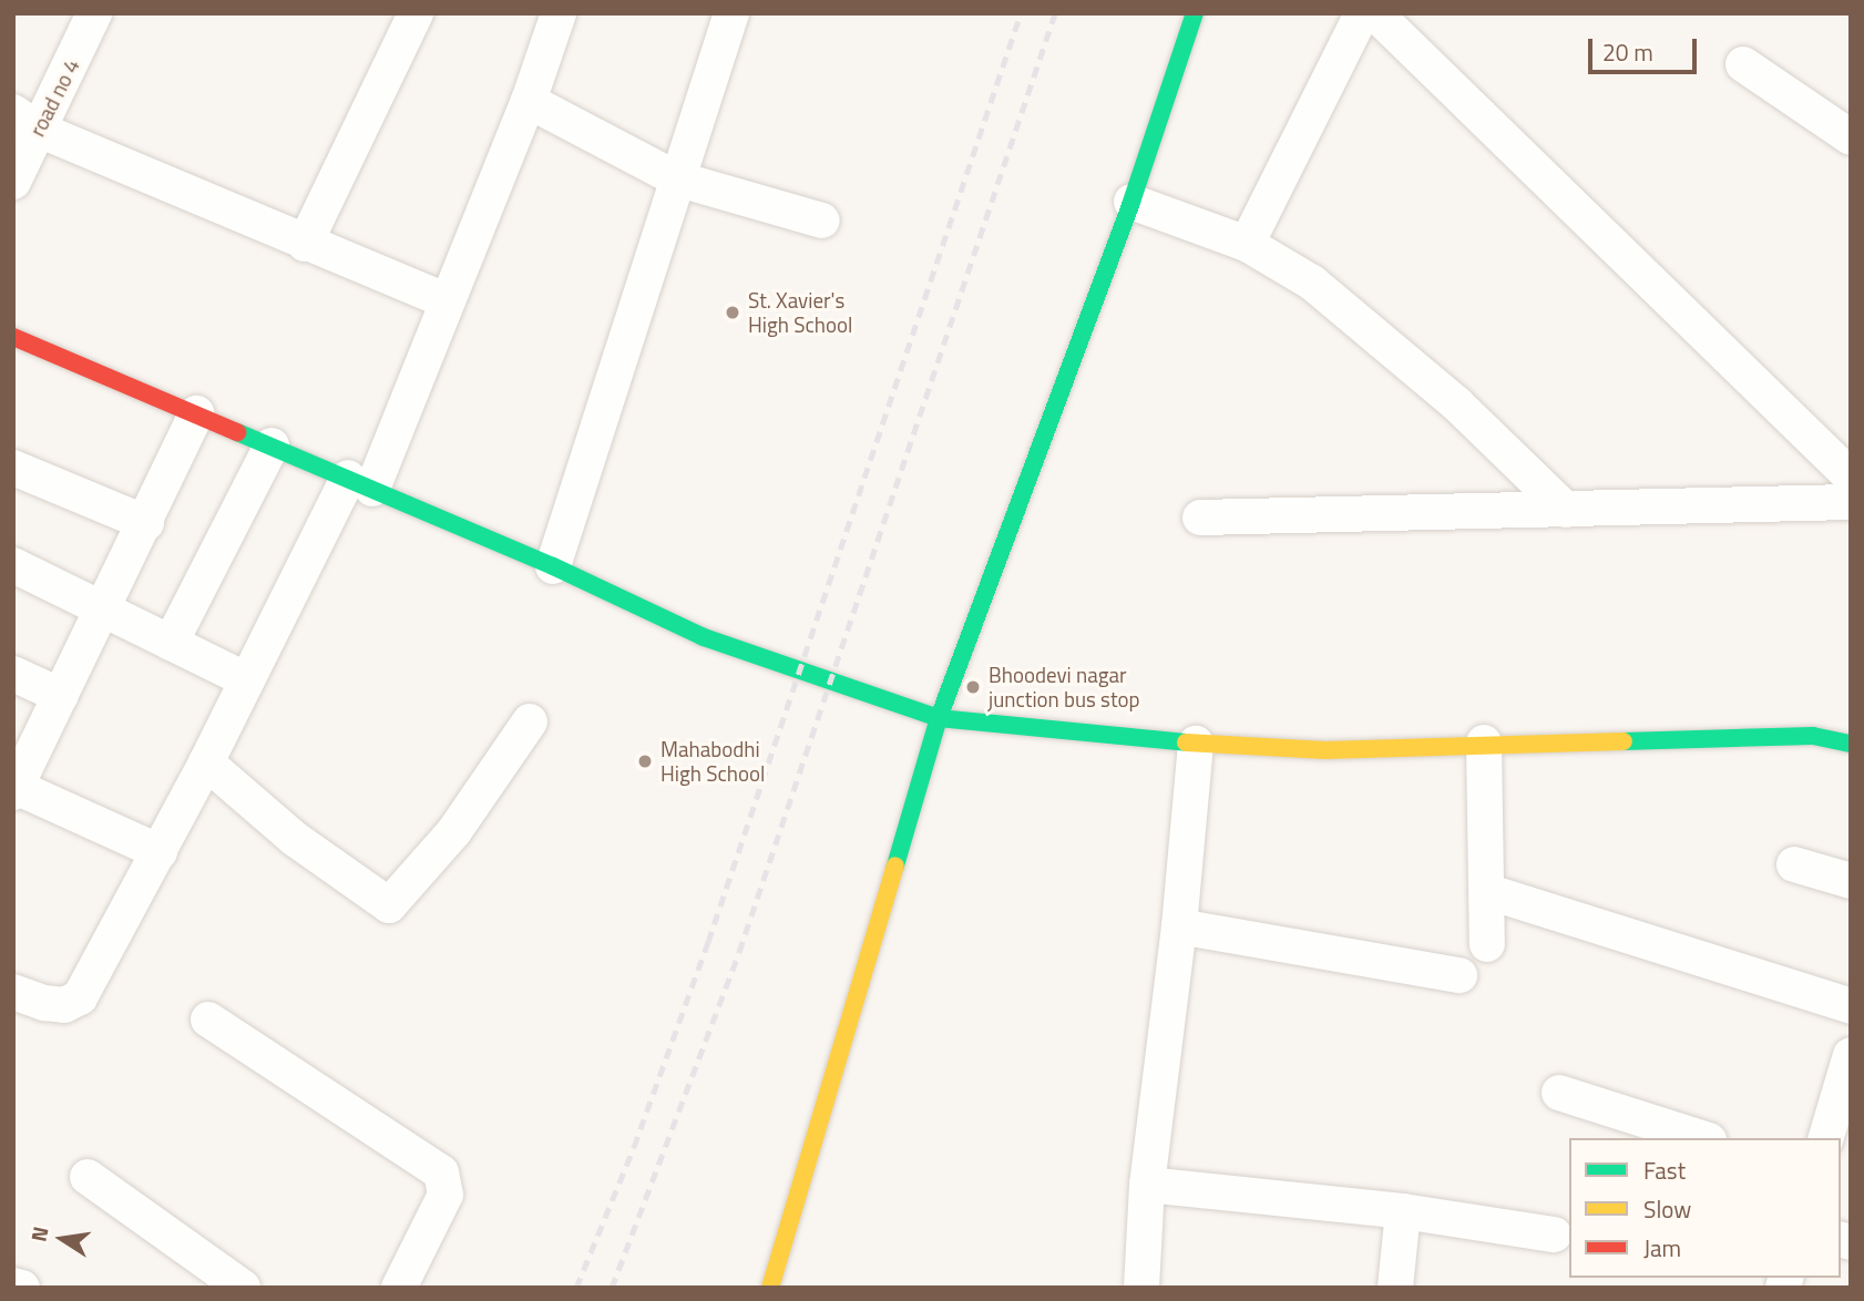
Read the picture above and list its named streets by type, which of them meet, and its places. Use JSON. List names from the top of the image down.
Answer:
{
  "streets": {
    "street": ["road no 4"]
  },
  "places": ["St. Xavier's High School", "Bhoodevi nagar junction bus stop", "Mahabodhi High School"],
  "legend": ["Fast", "Slow", "Jam"],
  "scale_bar": "20 m",
  "north": "left"
}
